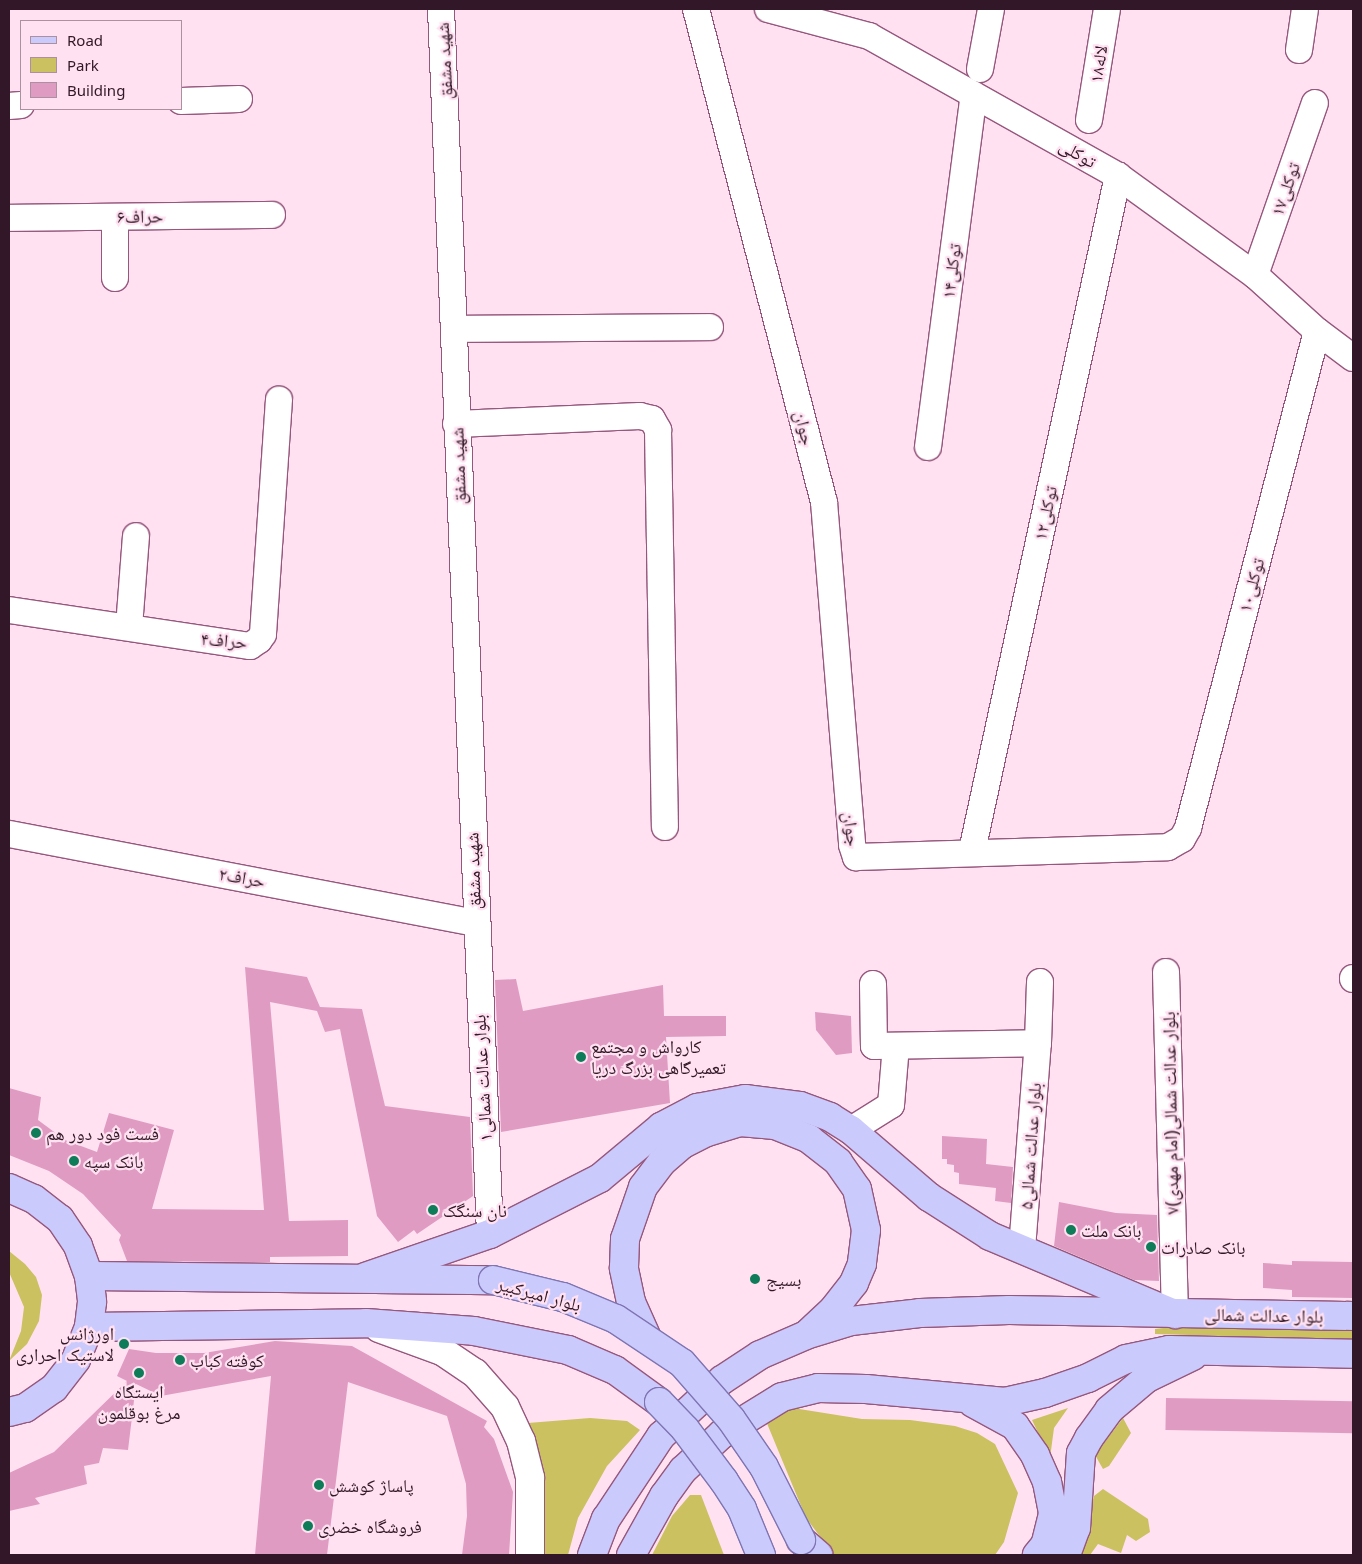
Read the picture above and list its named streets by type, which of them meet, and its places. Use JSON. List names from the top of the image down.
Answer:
{
  "streets": {
    "main road": ["بلوار امیرکبیر", "بلوار عدالت شمالی"],
    "street": [
      "شهید مشفق",
      "لاله۱۸",
      "توکلی",
      "توکلی۱۷",
      "حراف۶",
      "توکلی۱۴",
      "جوان",
      "توکلی۱۲",
      "۱۰توکلی",
      "حراف۴",
      "حراف۲",
      "بلوار عدالت شمالی۱",
      "۷بلوار عدالت شمالی(امام مهدی)",
      "بلوار عدالت شمالی۵"
    ]
  },
  "crossings": [
    ["شهید مشفق", "حراف۲"],
    ["شهید مشفق", "بلوار عدالت شمالی۱"],
    ["توکلی", "توکلی۱۷"],
    ["توکلی", "توکلی۱۴"],
    ["توکلی", "توکلی۱۲"],
    ["توکلی", "۱۰توکلی"],
    ["جوان", "توکلی۱۲"],
    ["جوان", "۱۰توکلی"],
    ["توکلی۱۲", "۱۰توکلی"],
    ["حراف۲", "بلوار عدالت شمالی۱"],
    ["۷بلوار عدالت شمالی(امام مهدی)", "بلوار عدالت شمالی"]
  ],
  "places": [
    "کارواش و مجتمع تعمیرگاهی بزرگ دریا",
    "فست فود دور هم",
    "بانک سپه",
    "نان سنگک",
    "بانک ملت",
    "بانک صادرات",
    "بسیج",
    "اورژانس لاستیک احرارى",
    "کوفته کباب",
    "ایستگاه مرغ بوقلمون",
    "پاساژ کوشش",
    "فروشگاه خضری"
  ],
  "legend": ["Road", "Park", "Building"]
}
